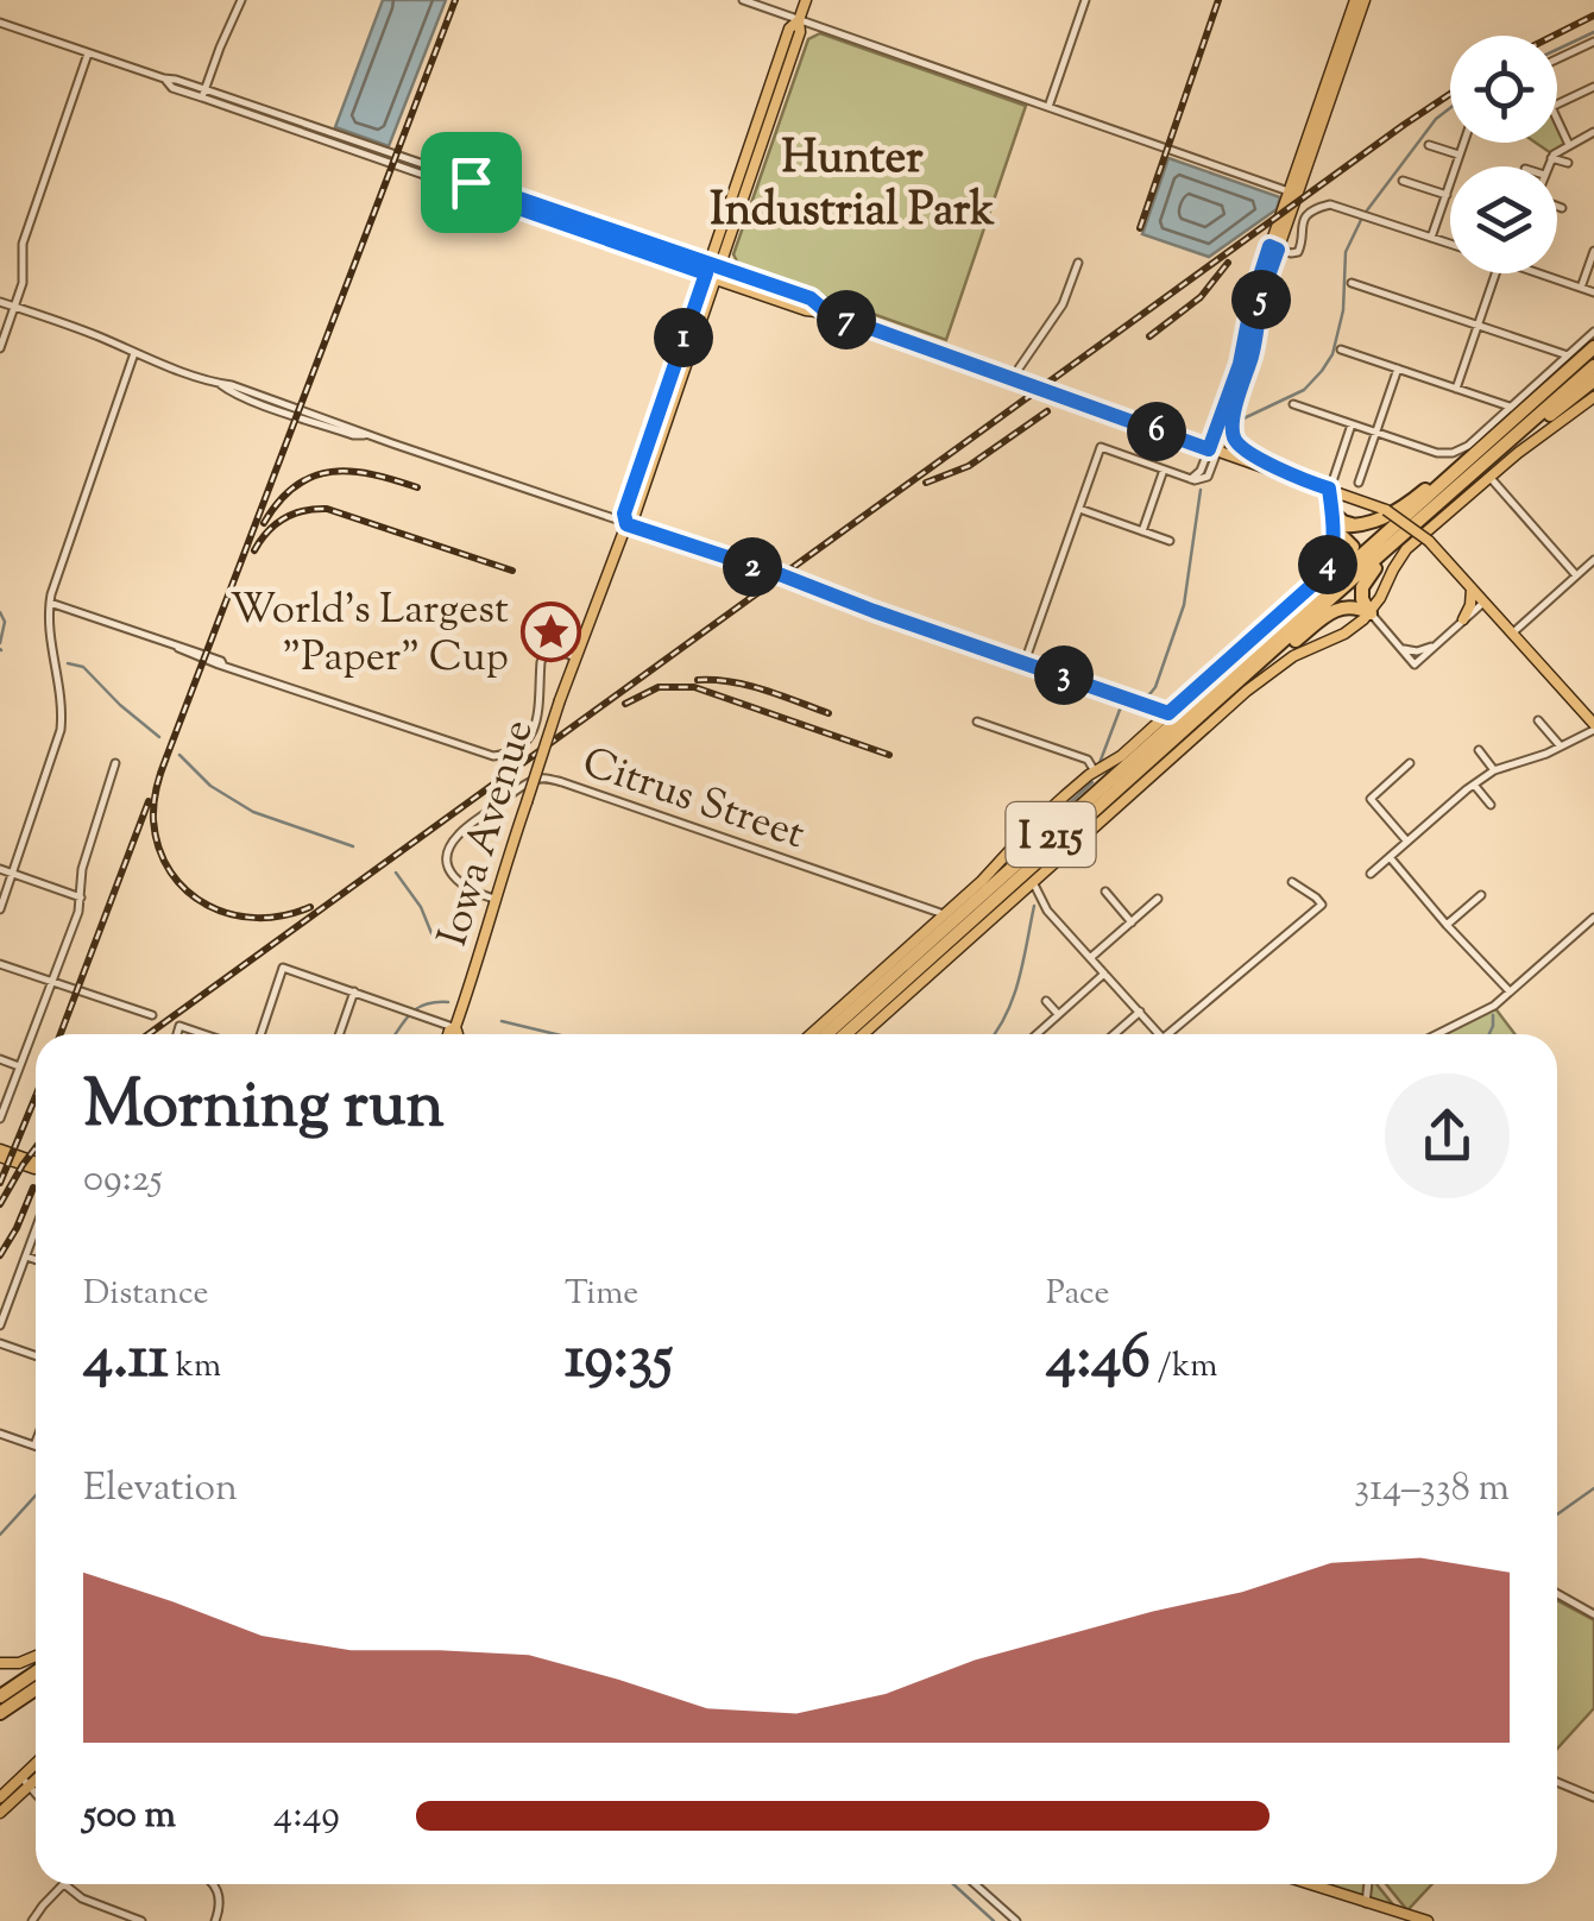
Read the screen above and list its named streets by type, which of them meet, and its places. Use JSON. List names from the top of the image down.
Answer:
{
  "streets": {
    "highway": ["I 215"],
    "main road": ["Iowa Avenue"],
    "street": ["Citrus Street"]
  },
  "crossings": [
    ["Citrus Street", "Iowa Avenue"]
  ],
  "districts": ["Hunter Industrial Park"],
  "places": {
    "place": ["World's Largest \"Paper\" Cup"]
  },
  "page": {
    "pins": [
      "5",
      "7",
      "1",
      "6",
      "4",
      "2",
      "3"
    ],
    "heading": ["Morning run", "09:25"],
    "stats": [
      ["Distance", "4.11 km"],
      ["Time", "19:35"],
      ["Pace", "4:46 /km"]
    ],
    "chart": ["Elevation", "314–338 m"],
    "list": [
      {
        "name": "500 m",
        "note": "4:49"
      }
    ]
  }
}
